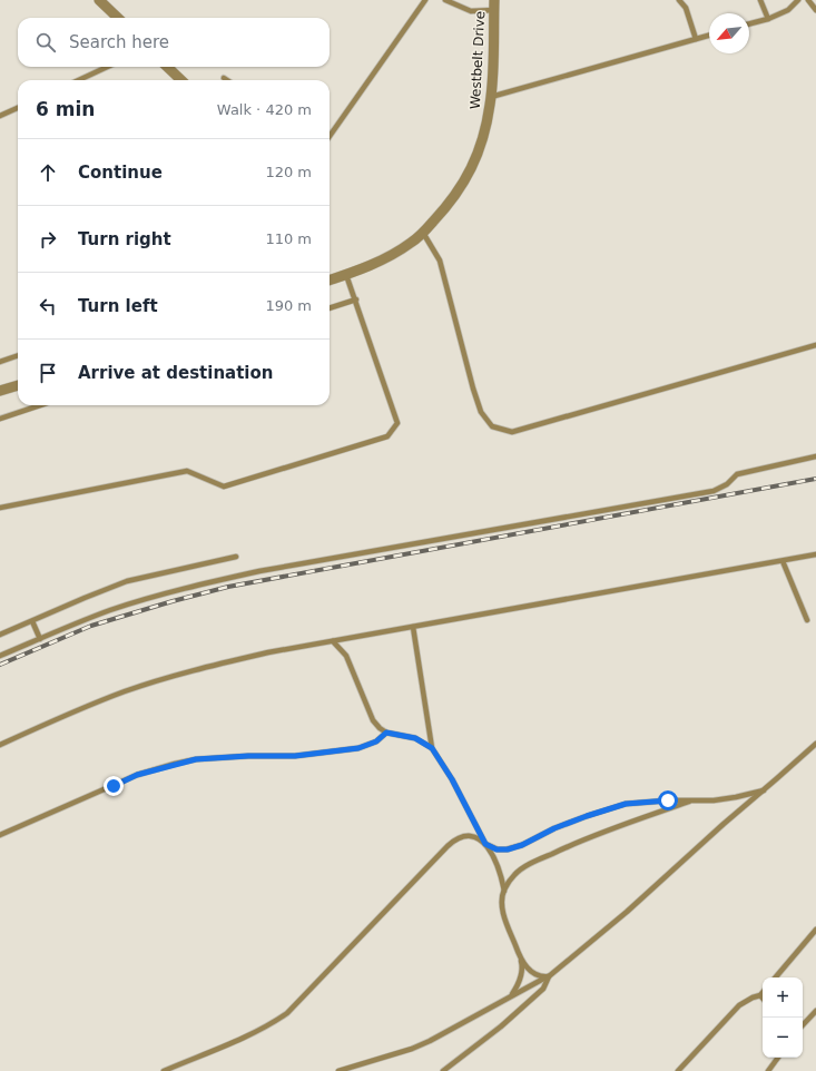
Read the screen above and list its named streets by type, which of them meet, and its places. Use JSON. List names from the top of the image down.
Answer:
{
  "streets": {
    "street": ["Westbelt Drive"]
  },
  "north": "bottom left",
  "page": {
    "search": "Search here",
    "heading": ["6 min", "Walk · 420 m"],
    "list": [
      ["Continue", "120 m"],
      ["Turn right", "110 m"],
      ["Turn left", "190 m"],
      "Arrive at destination"
    ],
    "map_buttons": ["+", "−"]
  }
}
